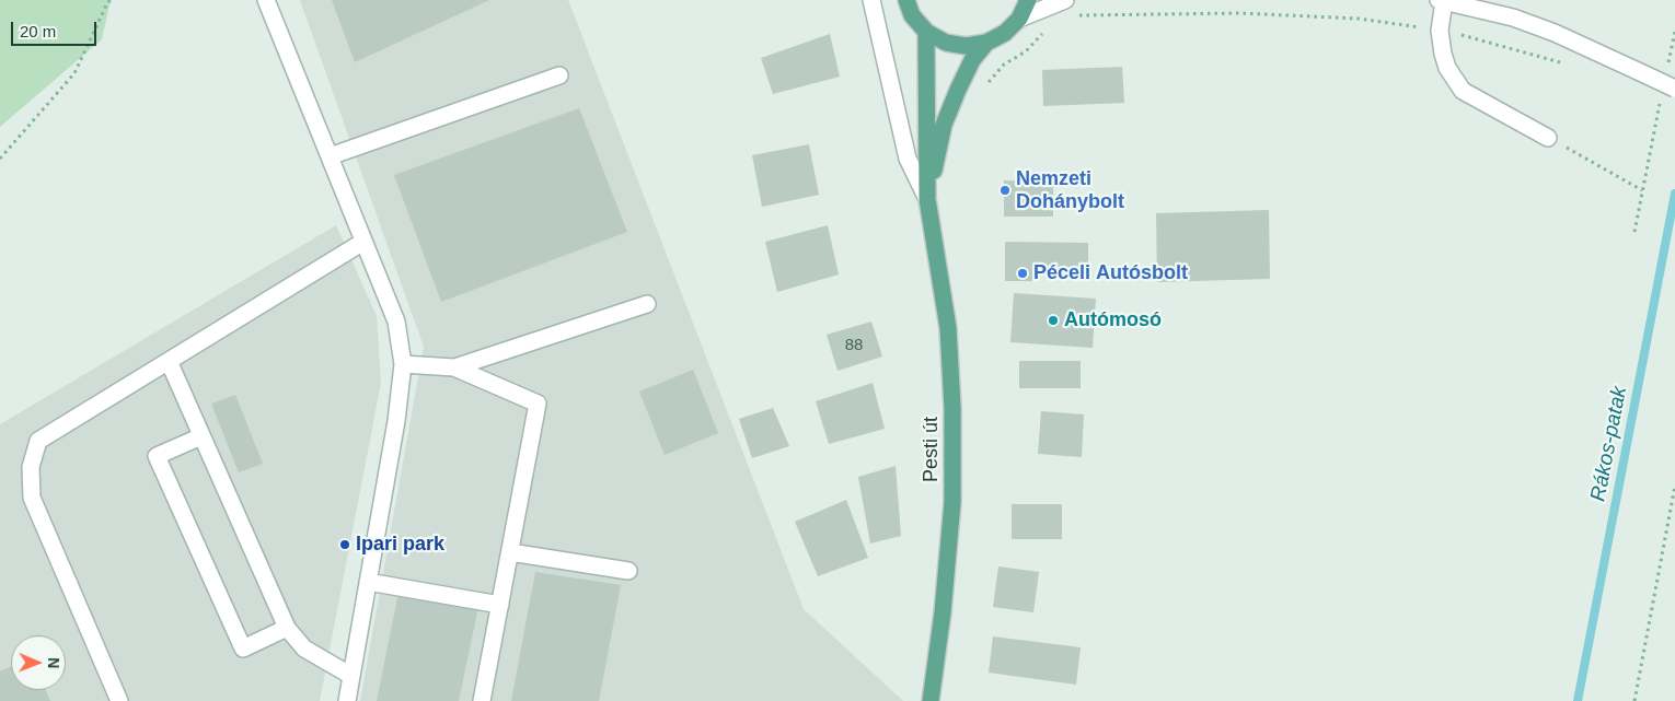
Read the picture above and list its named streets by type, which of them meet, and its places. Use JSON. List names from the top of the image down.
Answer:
{
  "streets": {
    "main road": ["Pesti út"]
  },
  "water": ["Rákos-patak"],
  "places": [
    "Nemzeti Dohánybolt",
    "Péceli Autósbolt",
    "Autómosó",
    "Ipari park"
  ],
  "house_numbers": ["88"],
  "scale_bar": "20 m",
  "north": "right"
}
